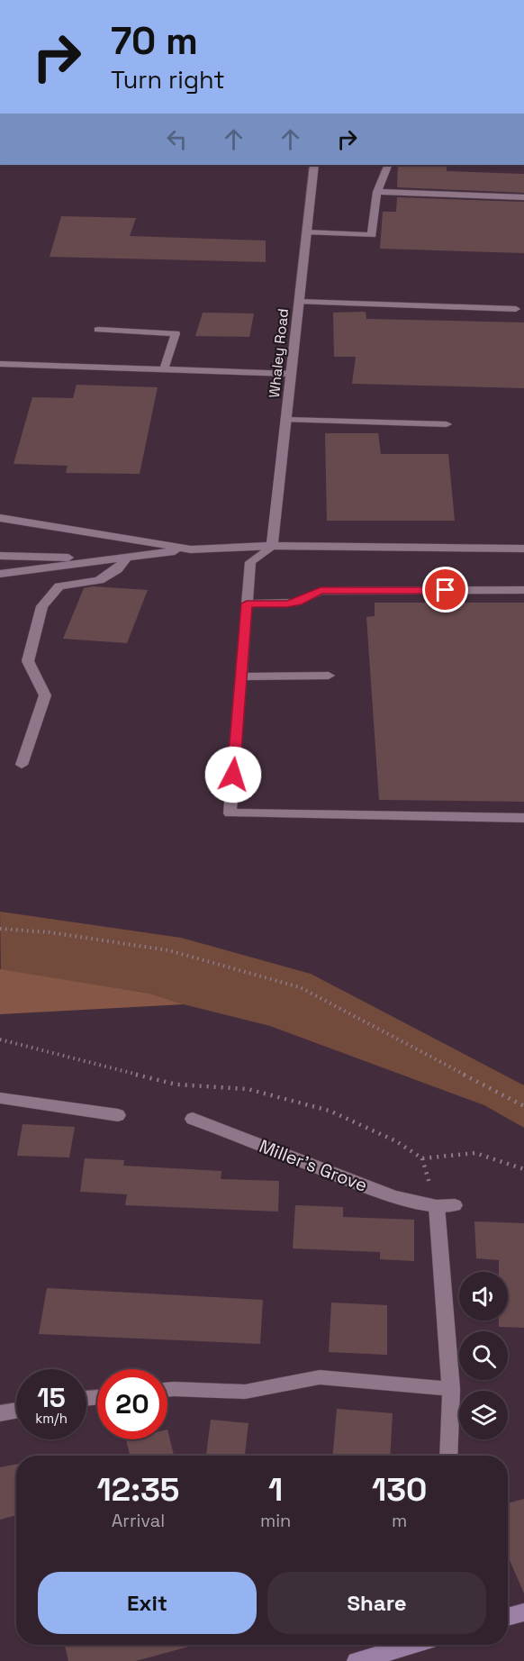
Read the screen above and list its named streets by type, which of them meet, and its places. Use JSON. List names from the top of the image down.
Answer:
{
  "streets": {
    "street": ["Whaley Road", "Miller's Grove"]
  },
  "page": {
    "turn": ["70 m", "Turn right"],
    "speed": "15 km/h",
    "limit": "20",
    "eta": [
      "12:35",
      "Arrival",
      "1",
      "min",
      "130",
      "m"
    ],
    "buttons": ["Exit", "Share"]
  }
}
